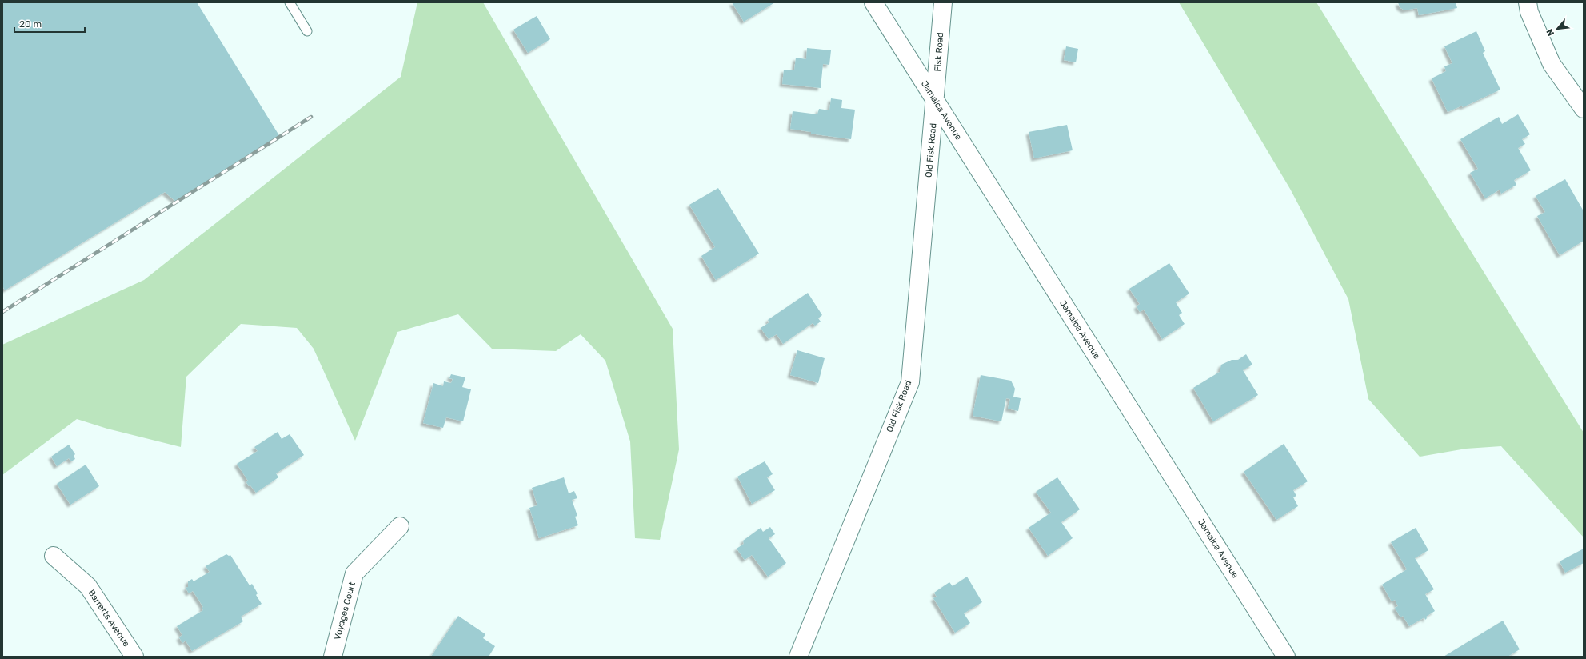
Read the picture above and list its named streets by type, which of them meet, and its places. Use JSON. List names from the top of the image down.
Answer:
{
  "streets": {
    "street": [
      "Fisk Road",
      "Jamaica Avenue",
      "Old Fisk Road",
      "Voyages Court",
      "Barretts Avenue"
    ]
  },
  "crossings": [
    ["Fisk Road", "Jamaica Avenue"],
    ["Fisk Road", "Old Fisk Road"],
    ["Jamaica Avenue", "Old Fisk Road"]
  ],
  "scale_bar": "20 m",
  "north": "bottom left"
}
